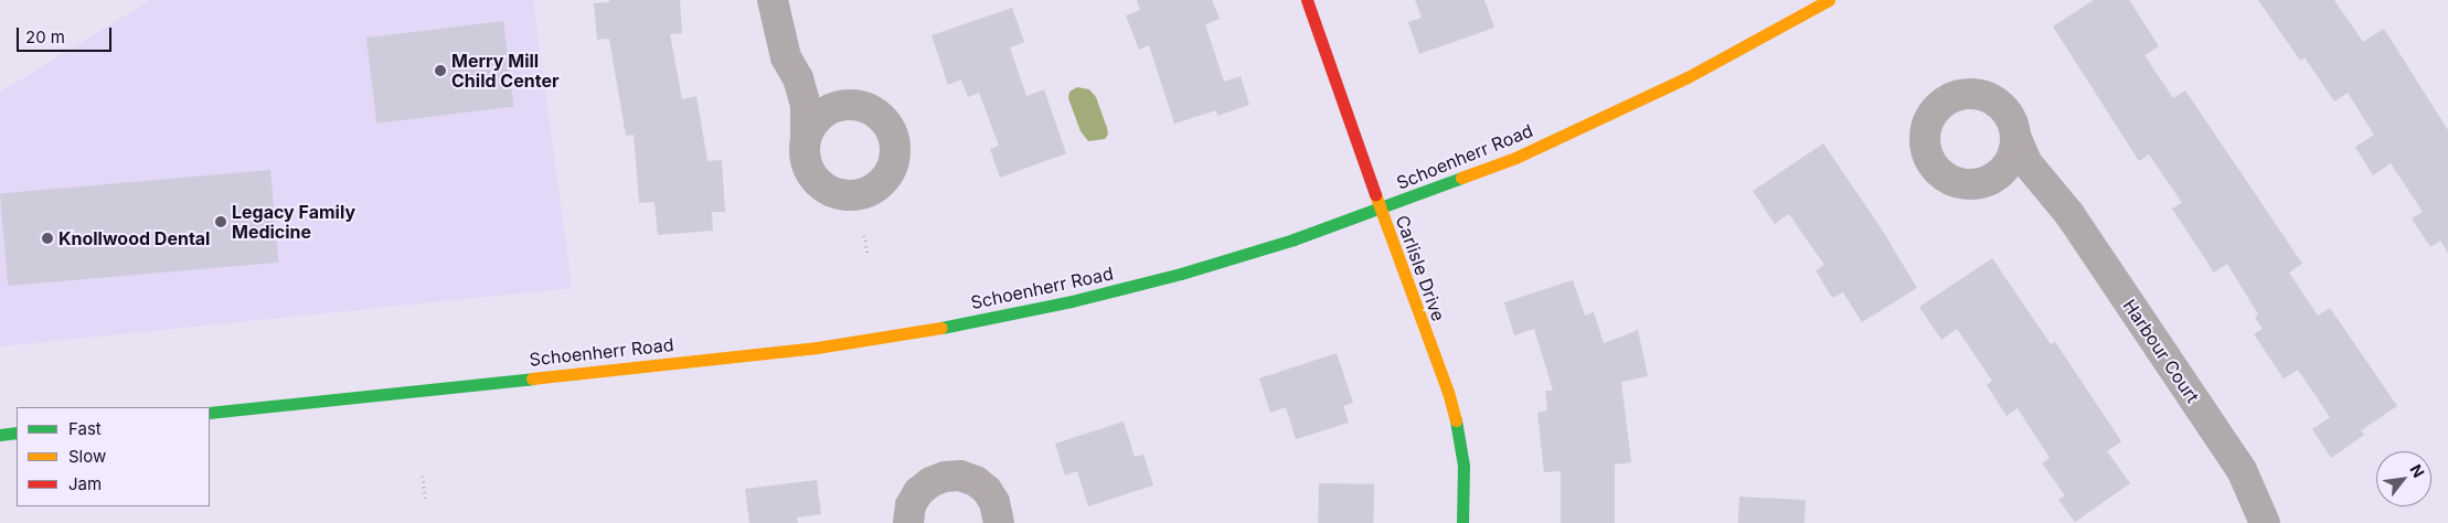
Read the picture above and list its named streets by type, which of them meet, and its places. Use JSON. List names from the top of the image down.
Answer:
{
  "streets": {
    "main road": ["Schoenherr Road", "Carlisle Drive"],
    "street": ["Harbour Court"]
  },
  "crossings": [
    ["Schoenherr Road", "Carlisle Drive"]
  ],
  "places": ["Merry Mill Child Center", "Legacy Family Medicine", "Knollwood Dental"],
  "legend": ["Fast", "Slow", "Jam"],
  "scale_bar": "20 m",
  "north": "top right"
}
